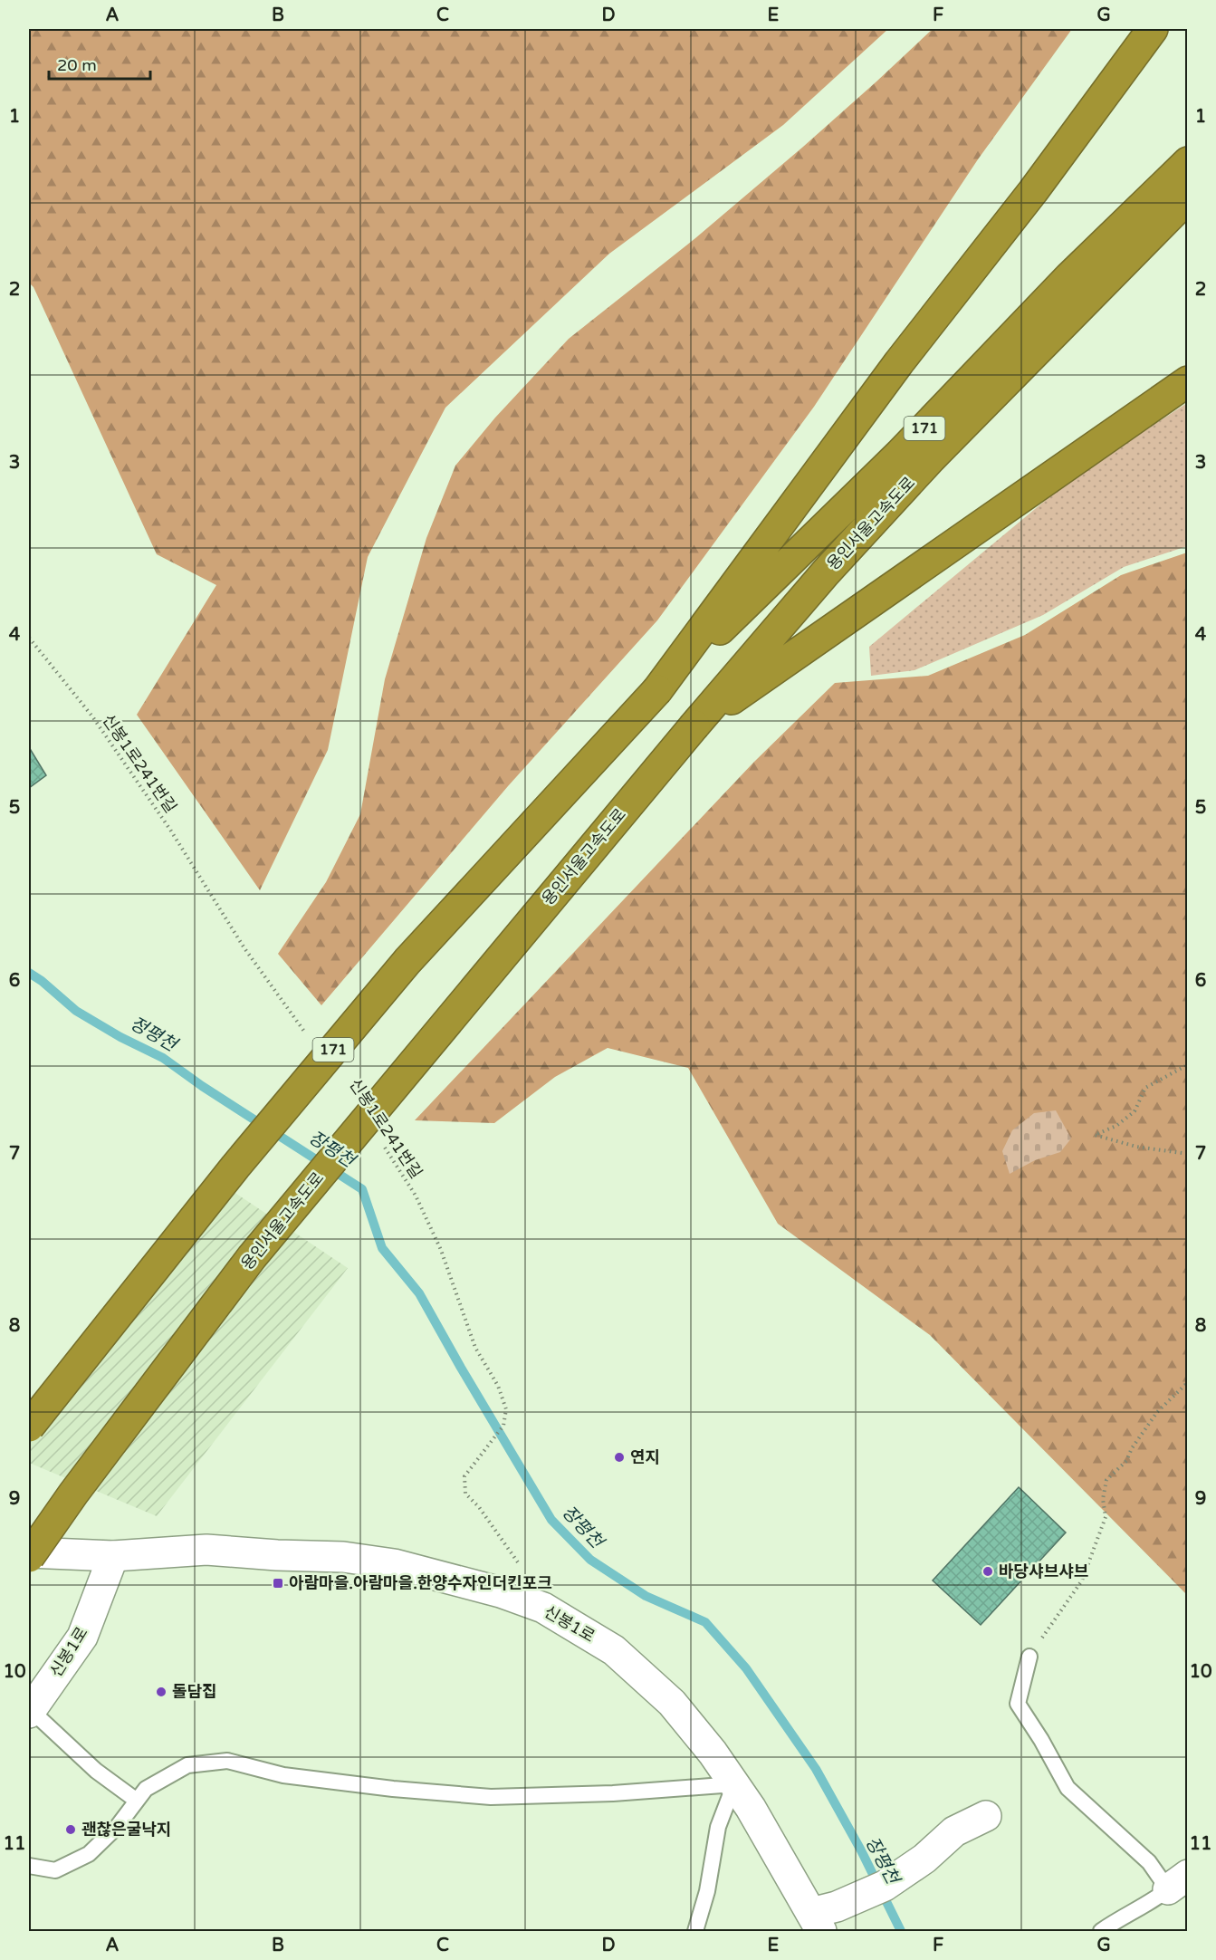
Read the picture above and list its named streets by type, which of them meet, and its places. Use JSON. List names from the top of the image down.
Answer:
{
  "streets": {
    "highway": ["171", "용인서울고속도로"],
    "street": ["신봉1로"],
    "path": ["신봉1로241번길"]
  },
  "water": ["정평천", "장평천"],
  "places": {
    "other": [
      "연지",
      "바당샤브샤브",
      "돌담집",
      "괜찮은굴낙지"
    ],
    "transit": ["아람마을.아람마을.한양수자인더킨포크"]
  },
  "scale_bar": "20 m",
  "grid": {
    "columns": [
      "A",
      "B",
      "C",
      "D",
      "E",
      "F",
      "G"
    ],
    "rows": [
      "1",
      "2",
      "3",
      "4",
      "5",
      "6",
      "7",
      "8",
      "9",
      "10",
      "11"
    ]
  }
}
